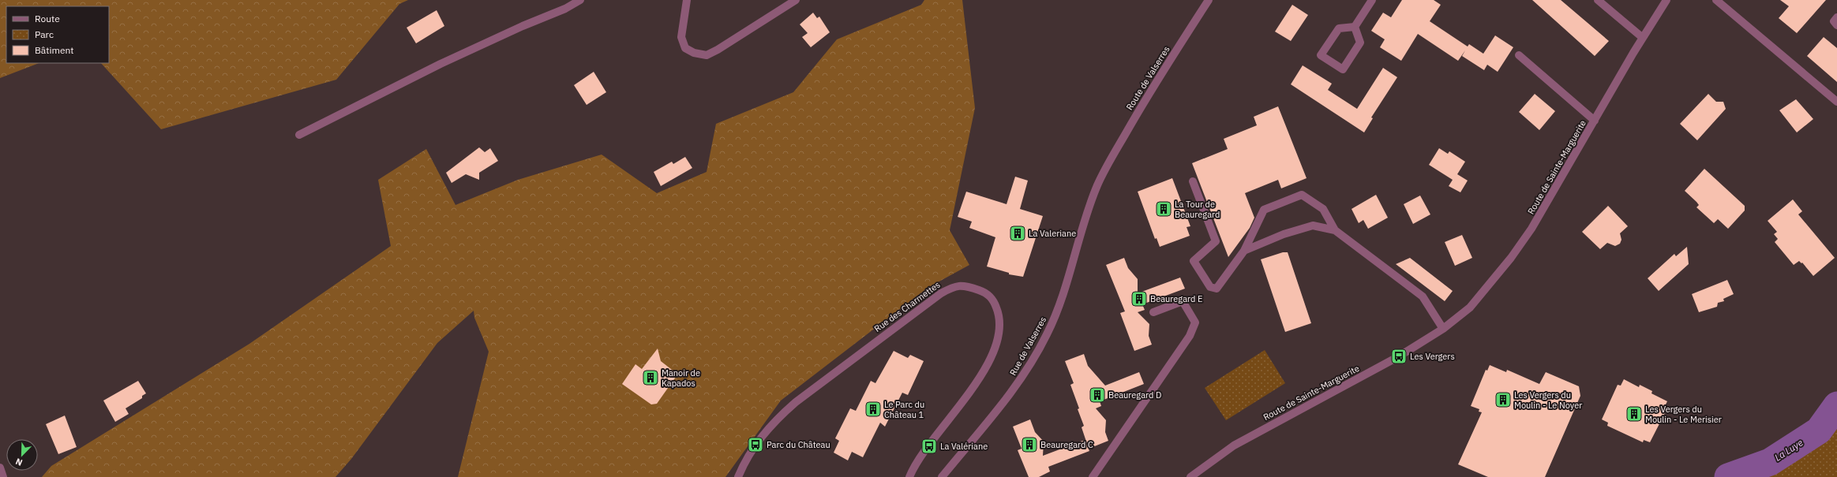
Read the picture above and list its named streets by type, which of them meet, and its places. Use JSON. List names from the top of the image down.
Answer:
{
  "streets": {
    "street": [
      "Route de Valserres",
      "Route de Sainte-Marguerite",
      "Rue des Charmettes",
      "Rue de Valserres"
    ]
  },
  "crossings": [
    ["Route de Valserres", "Rue de Valserres"]
  ],
  "water": ["La Luye"],
  "places": {
    "building": [
      "La Tour de Beauregard",
      "La Valeriane",
      "Beauregard E",
      "Manoir de Kapados",
      "Beauregard D",
      "Les Vergers du Moulin - Le Noyer",
      "Le Parc du Château 1",
      "Les Vergers du Moulin - Le Merisier",
      "Beauregard C"
    ],
    "bus stop": ["Les Vergers", "Parc du Château", "La Valériane"]
  },
  "legend": ["Route", "Parc", "Bâtiment"],
  "north": "bottom left"
}
